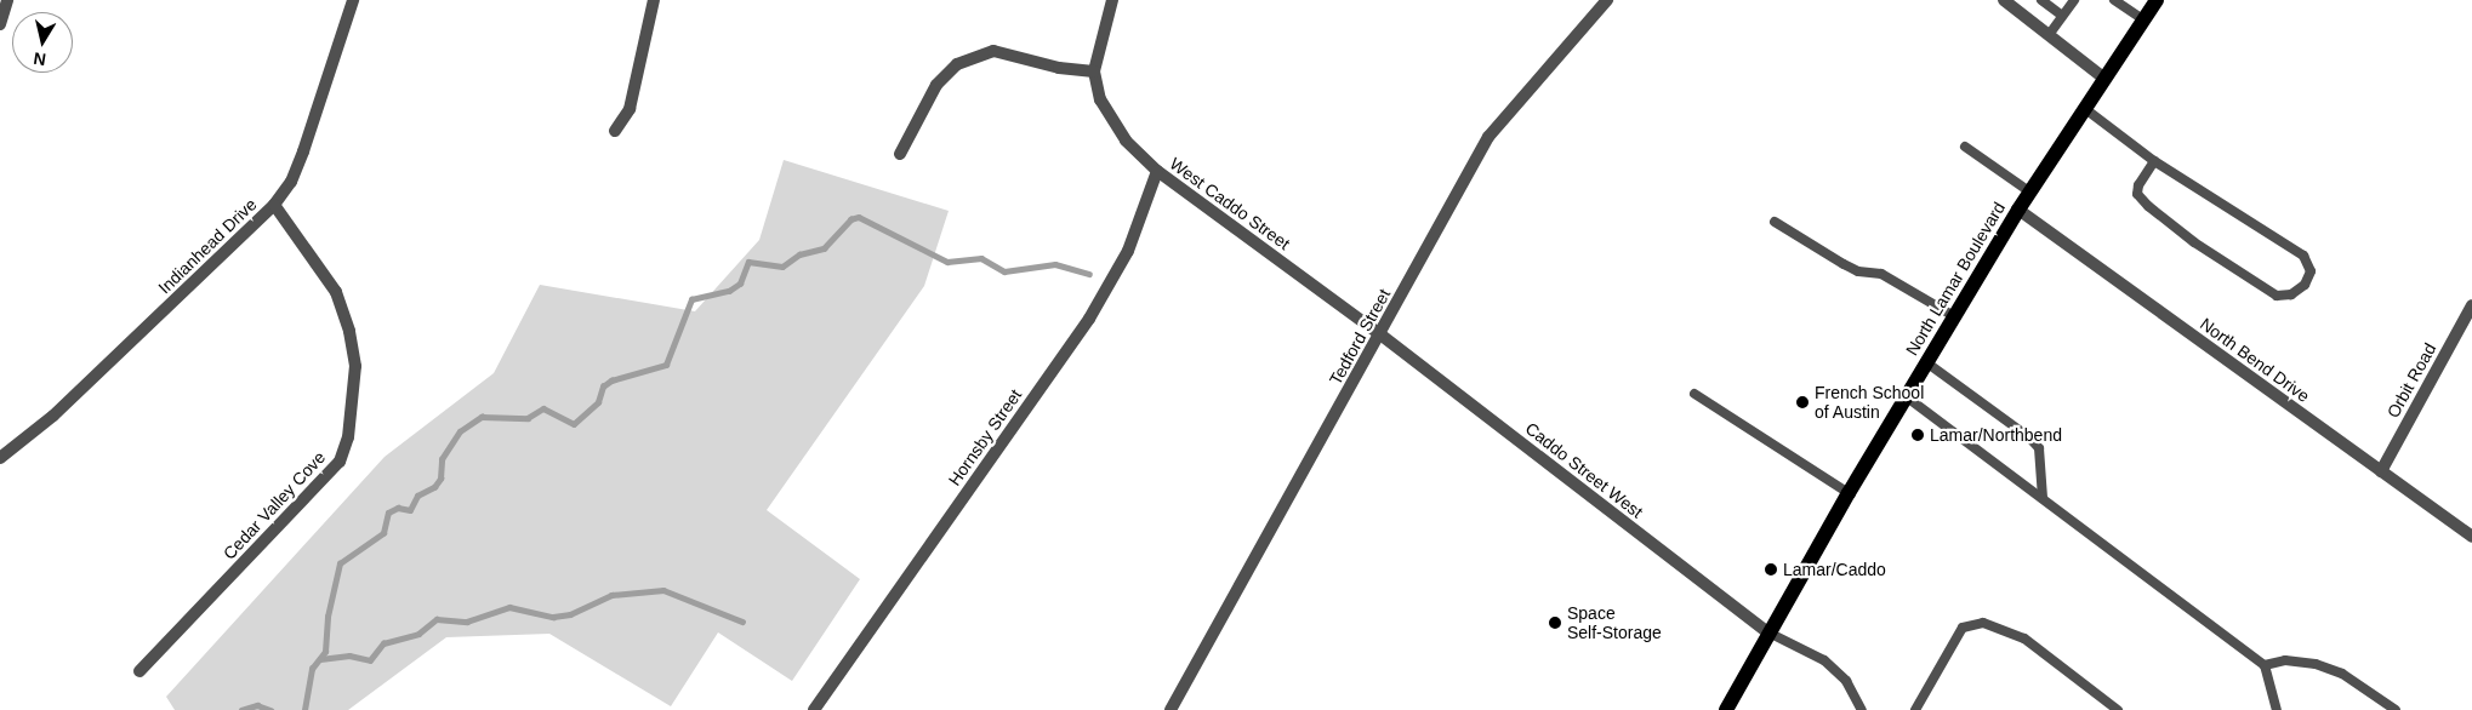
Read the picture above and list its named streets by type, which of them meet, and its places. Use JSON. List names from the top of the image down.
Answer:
{
  "streets": {
    "main road": ["North Lamar Boulevard"],
    "street": [
      "West Caddo Street",
      "Indianhead Drive",
      "Tedford Street",
      "North Bend Drive",
      "Orbit Road",
      "Hornsby Street",
      "Caddo Street West",
      "Cedar Valley Cove"
    ]
  },
  "crossings": [
    ["West Caddo Street", "Tedford Street"],
    ["West Caddo Street", "Hornsby Street"],
    ["West Caddo Street", "Caddo Street West"],
    ["Indianhead Drive", "Cedar Valley Cove"],
    ["North Lamar Boulevard", "North Bend Drive"],
    ["North Lamar Boulevard", "Caddo Street West"],
    ["Tedford Street", "Caddo Street West"],
    ["North Bend Drive", "Orbit Road"]
  ],
  "places": [
    "French School of Austin",
    "Lamar/Northbend",
    "Lamar/Caddo",
    "Space Self-Storage"
  ],
  "north": "bottom"
}
